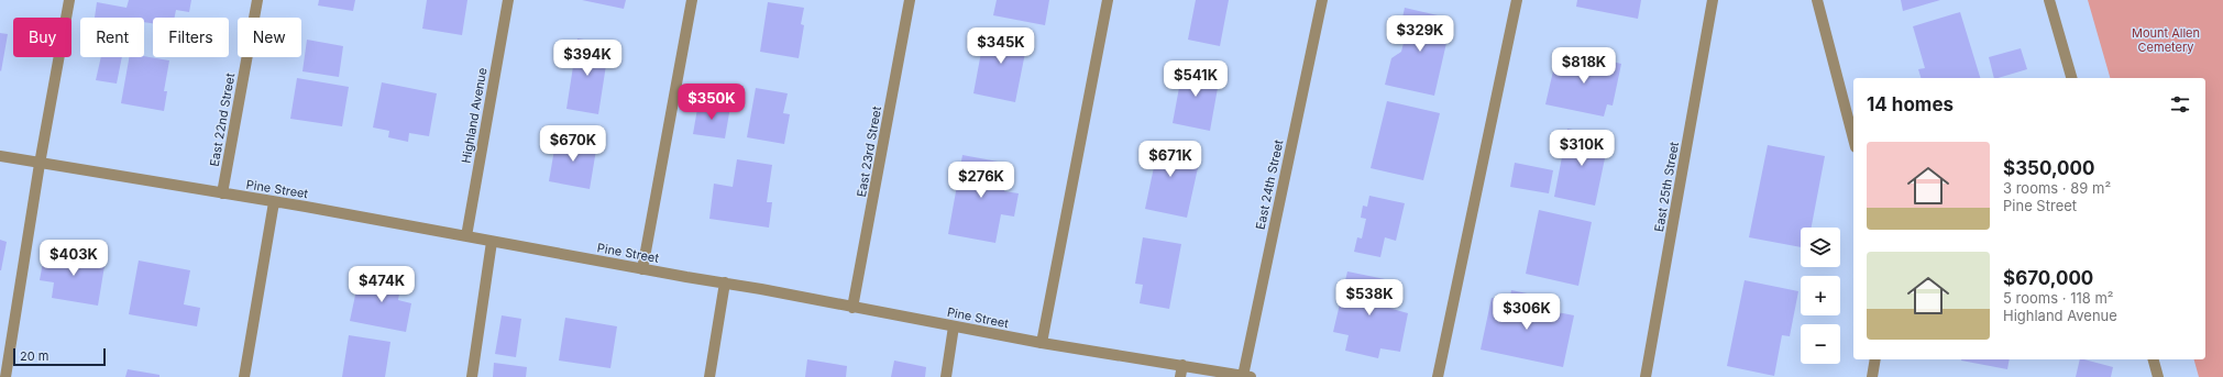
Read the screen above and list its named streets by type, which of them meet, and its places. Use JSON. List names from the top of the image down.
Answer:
{
  "streets": {
    "street": [
      "Highland Avenue",
      "East 22nd Street",
      "East 23rd Street",
      "East 24th Street",
      "East 25th Street",
      "Pine Street"
    ]
  },
  "crossings": [
    ["Highland Avenue", "Pine Street"],
    ["East 22nd Street", "Pine Street"],
    ["East 23rd Street", "Pine Street"],
    ["East 24th Street", "Pine Street"]
  ],
  "parks": ["Mount Allen Cemetery"],
  "scale_bar": "20 m",
  "page": {
    "price": [
      "$329K",
      "$345K",
      "$394K",
      "$818K",
      "$541K",
      "$350K",
      "$670K",
      "$310K",
      "$671K",
      "$276K",
      "$403K",
      "$474K",
      "$538K",
      "$306K"
    ],
    "chip": [
      "Buy",
      "Rent",
      "Filters",
      "New"
    ],
    "heading": "14 homes",
    "list": [
      {
        "name": "$350,000",
        "note": "3 rooms · 89 m² · Pine Street"
      },
      {
        "name": "$670,000",
        "note": "5 rooms · 118 m² · Highland Avenue"
      }
    ],
    "map_buttons": ["+", "−"],
    "scale": "20 m"
  }
}
